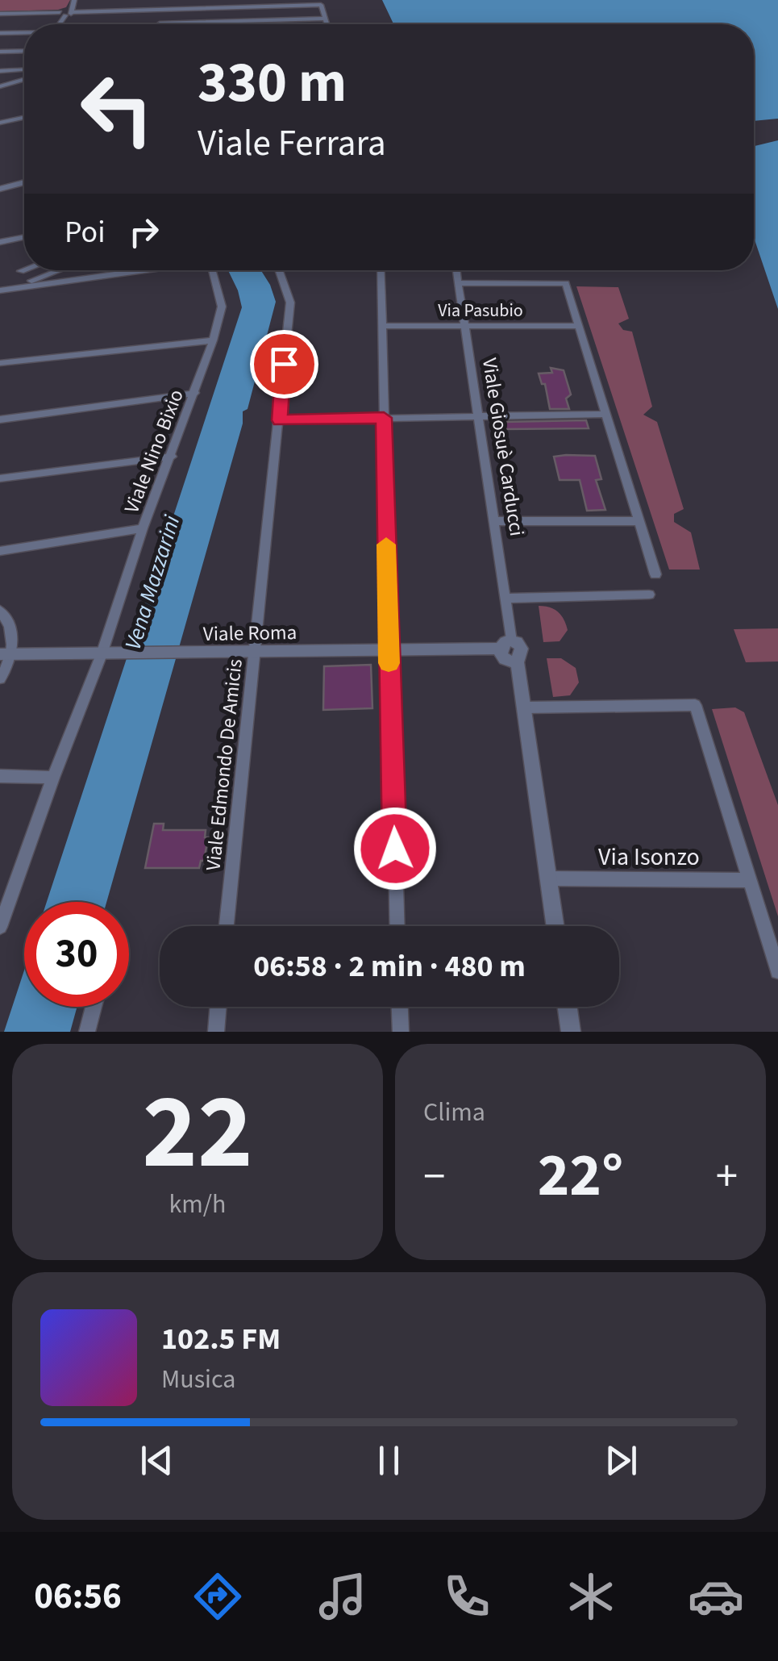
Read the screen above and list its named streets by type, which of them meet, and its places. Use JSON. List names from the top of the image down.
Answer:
{
  "streets": {
    "street": [
      "Via Pasubio",
      "Viale Giosuè Carducci",
      "Viale Nino Bixio",
      "Viale Roma",
      "Viale Edmondo De Amicis",
      "Via Isonzo"
    ]
  },
  "crossings": [
    ["Via Pasubio", "Viale Giosuè Carducci"],
    ["Viale Giosuè Carducci", "Viale Roma"],
    ["Viale Nino Bixio", "Viale Roma"],
    ["Viale Roma", "Viale Edmondo De Amicis"]
  ],
  "water": ["Vena Mazzarini"],
  "page": {
    "turn": ["330 m", "Viale Ferrara"],
    "then": "Poi",
    "limit": "30",
    "trip": "06:58 · 2 min · 480 m",
    "tile": [
      ["22", "km/h"],
      "Clima"
    ],
    "heat": ["−", "22°", "+"],
    "song": ["102.5 FM", "Musica"],
    "tabs": "06:56"
  }
}
